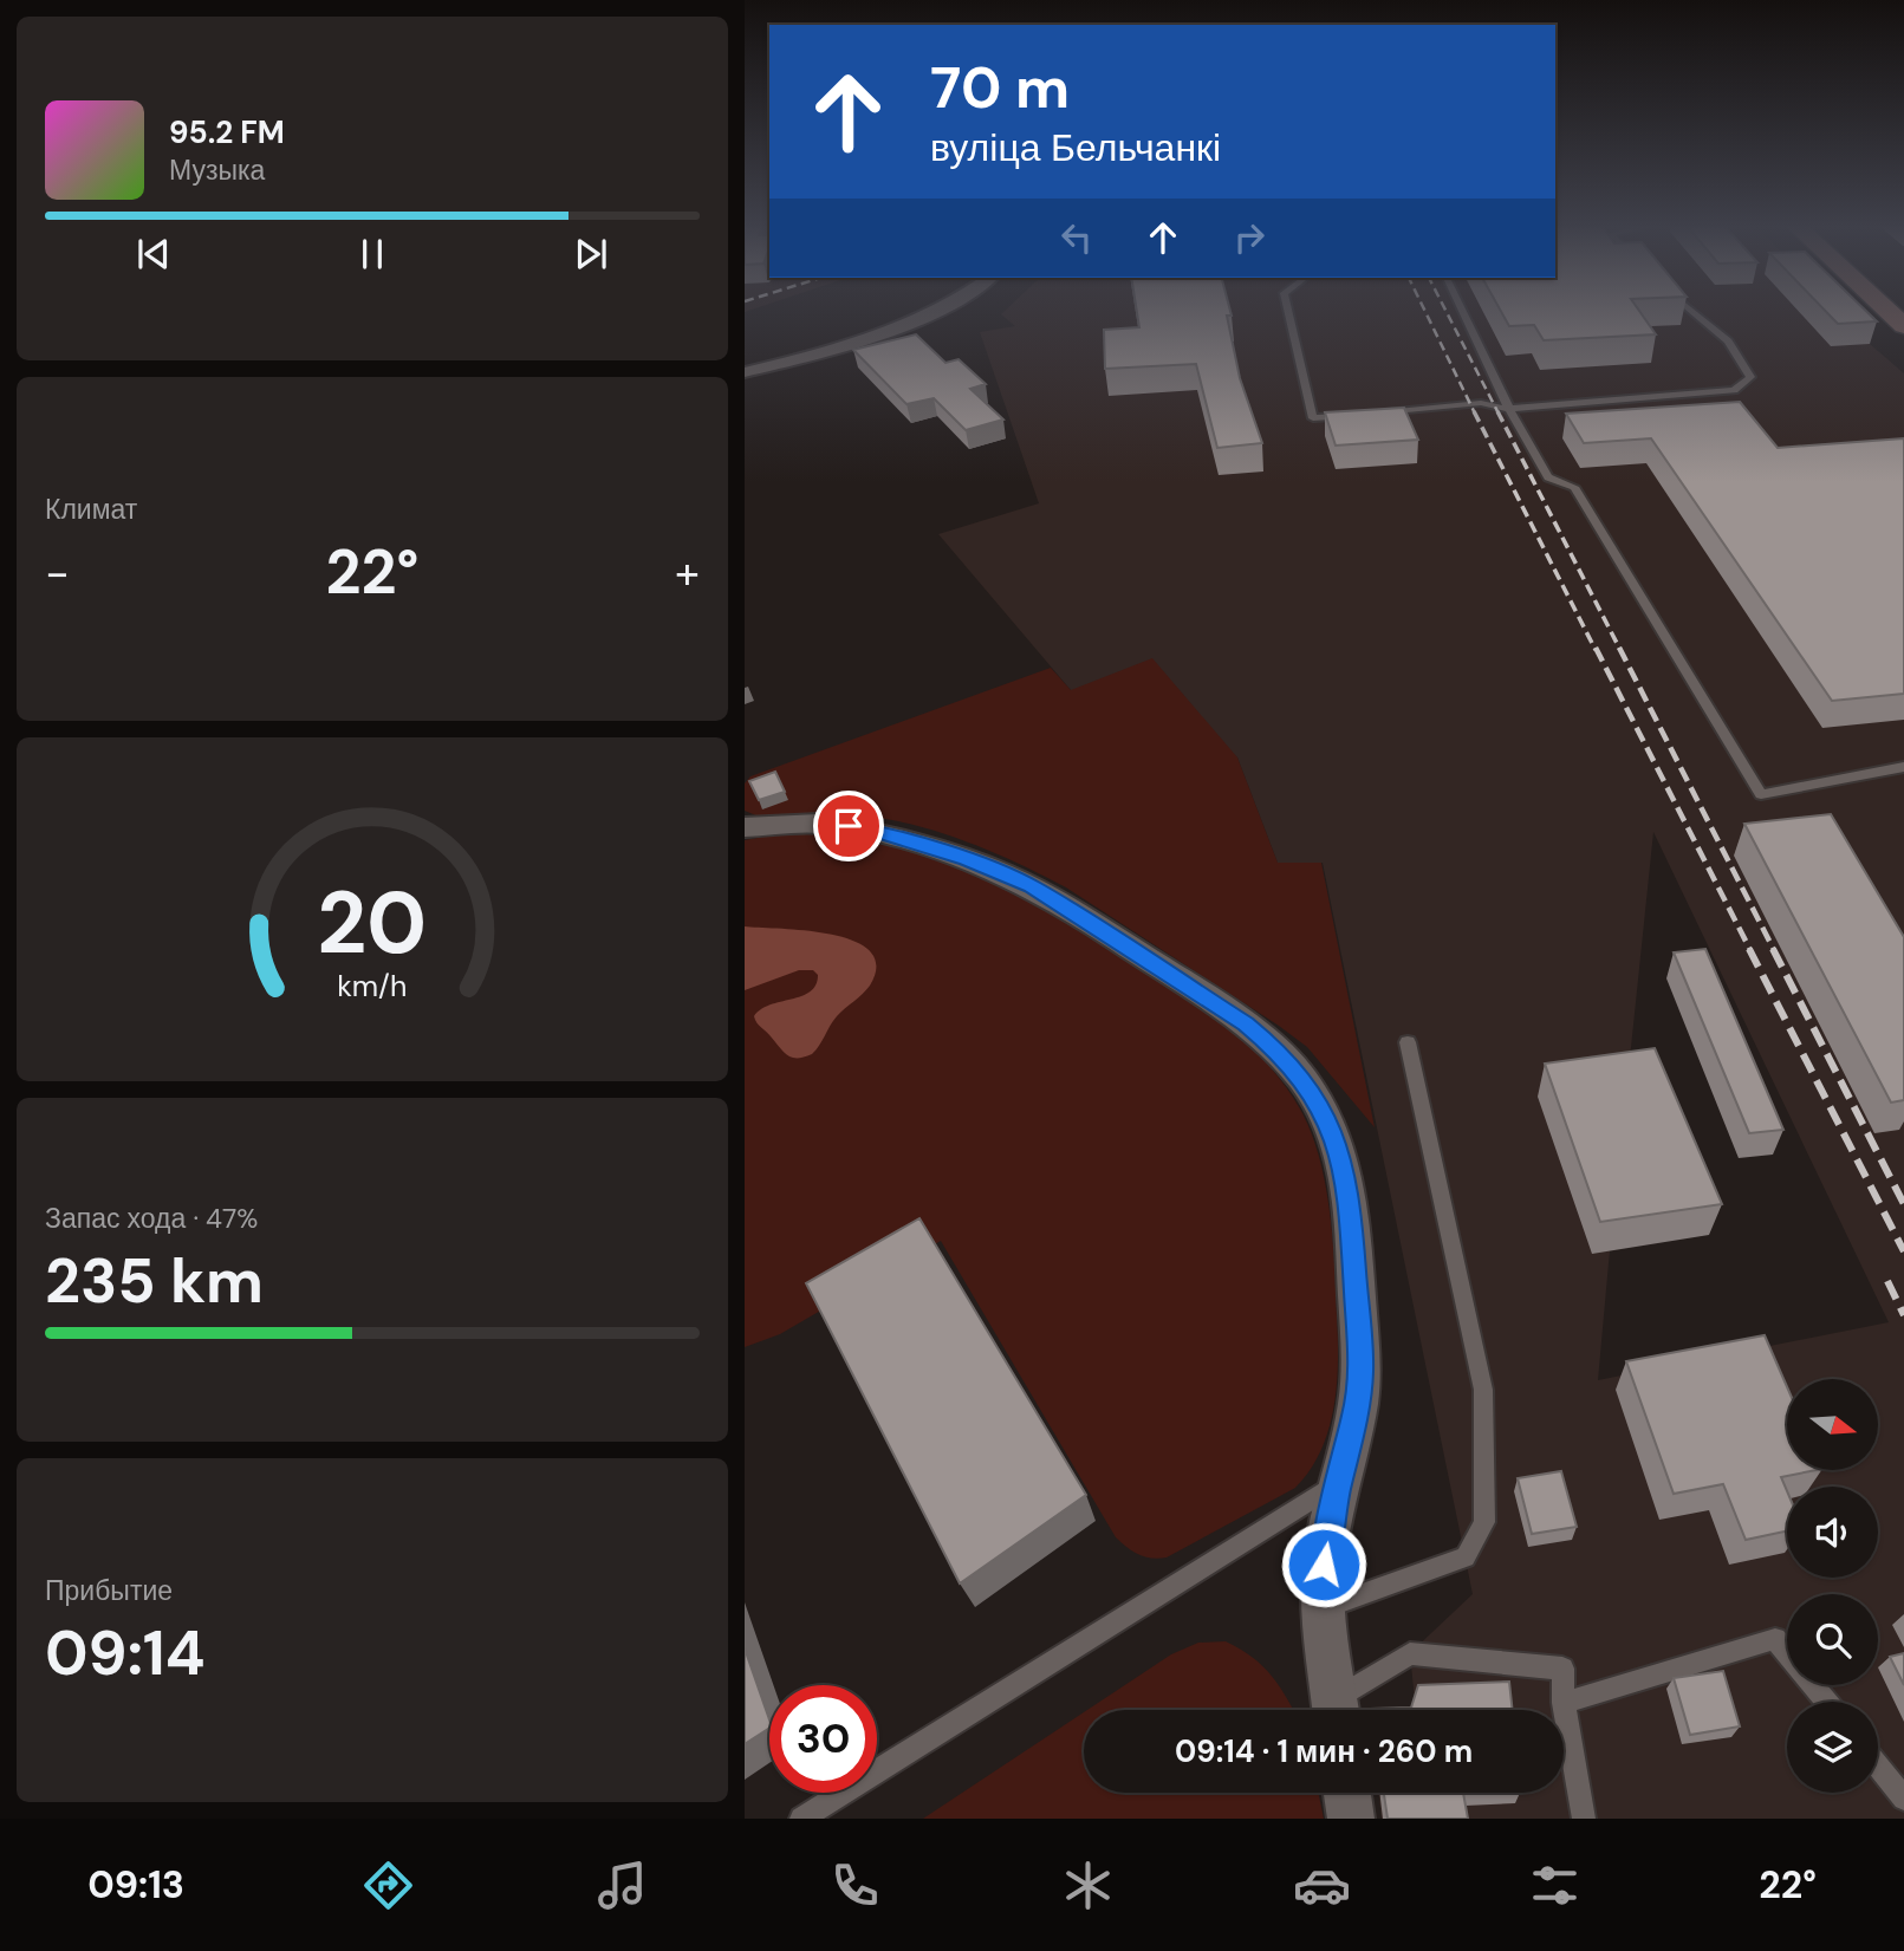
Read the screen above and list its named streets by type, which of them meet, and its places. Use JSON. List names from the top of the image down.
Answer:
{
  "north": "right",
  "page": {
    "turn": ["70 m", "вуліца Бельчанкі"],
    "song": ["95.2 FM", "Музыка"],
    "tile": [
      "Климат",
      ["Запас хода · 47%", "235 km"],
      ["Прибытие", "09:14"]
    ],
    "heat": ["−", "22°", "+"],
    "limit": "30",
    "trip": "09:14 · 1 мин · 260 m",
    "tabs": ["09:13", "22°"],
    "gauge": ["20", "km/h"]
  }
}
